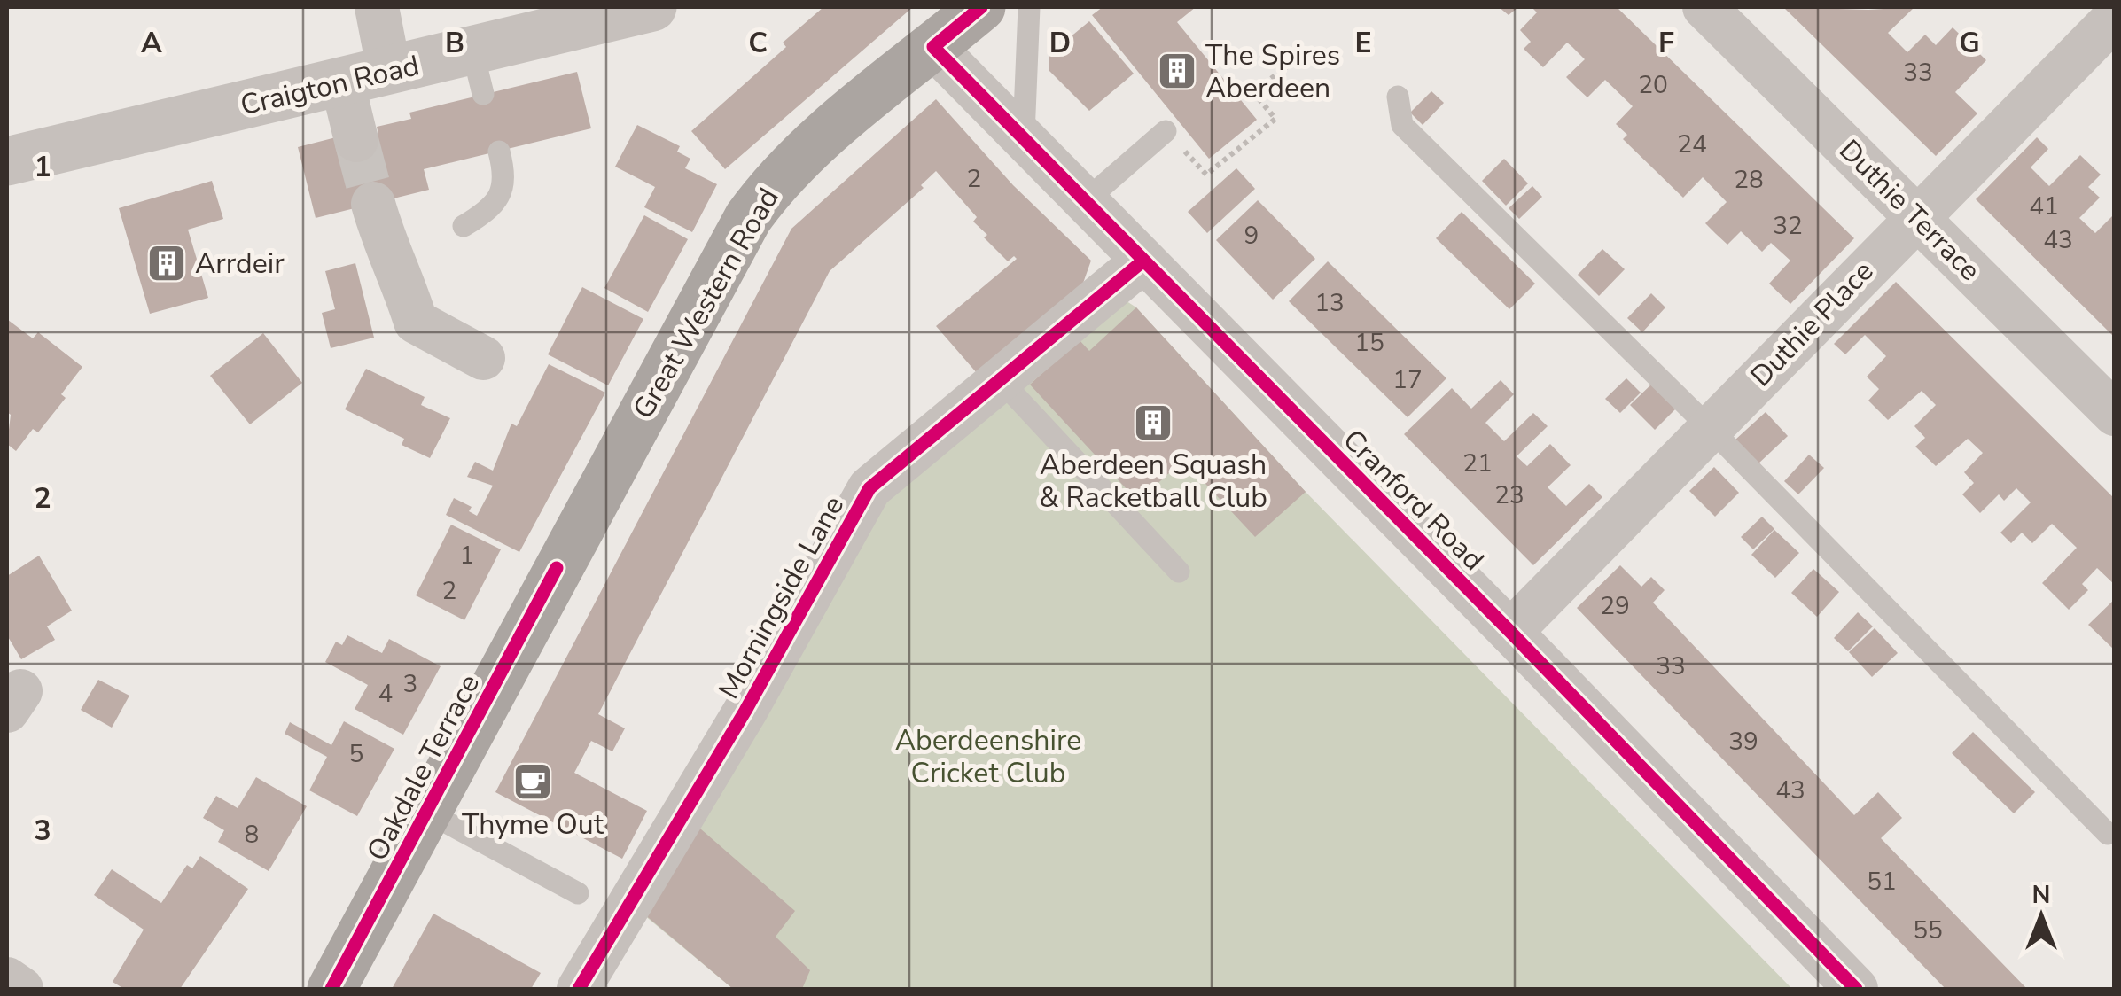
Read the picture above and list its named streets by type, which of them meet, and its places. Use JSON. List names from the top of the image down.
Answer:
{
  "streets": {
    "main road": ["Great Western Road", "Oakdale Terrace"],
    "street": [
      "Craigton Road",
      "Duthie Terrace",
      "Duthie Place",
      "Cranford Road",
      "Morningside Lane"
    ]
  },
  "crossings": [
    ["Duthie Terrace", "Duthie Place"],
    ["Great Western Road", "Cranford Road"],
    ["Great Western Road", "Oakdale Terrace"],
    ["Duthie Place", "Cranford Road"],
    ["Cranford Road", "Morningside Lane"]
  ],
  "parks": ["Aberdeenshire Cricket Club"],
  "places": {
    "building": ["The Spires Aberdeen", "Arrdeir", "Aberdeen Squash & Racketball Club"],
    "cafe": ["Thyme Out"]
  },
  "house_numbers": [
    "33",
    "20",
    "24",
    "2",
    "28",
    "41",
    "32",
    "9",
    "43",
    "13",
    "15",
    "17",
    "21",
    "23",
    "1",
    "2",
    "29",
    "33",
    "3",
    "4",
    "39",
    "5",
    "43",
    "8",
    "51",
    "55"
  ],
  "north": "top",
  "grid": {
    "columns": [
      "A",
      "B",
      "C",
      "D",
      "E",
      "F",
      "G"
    ],
    "rows": ["1", "2", "3"]
  }
}
